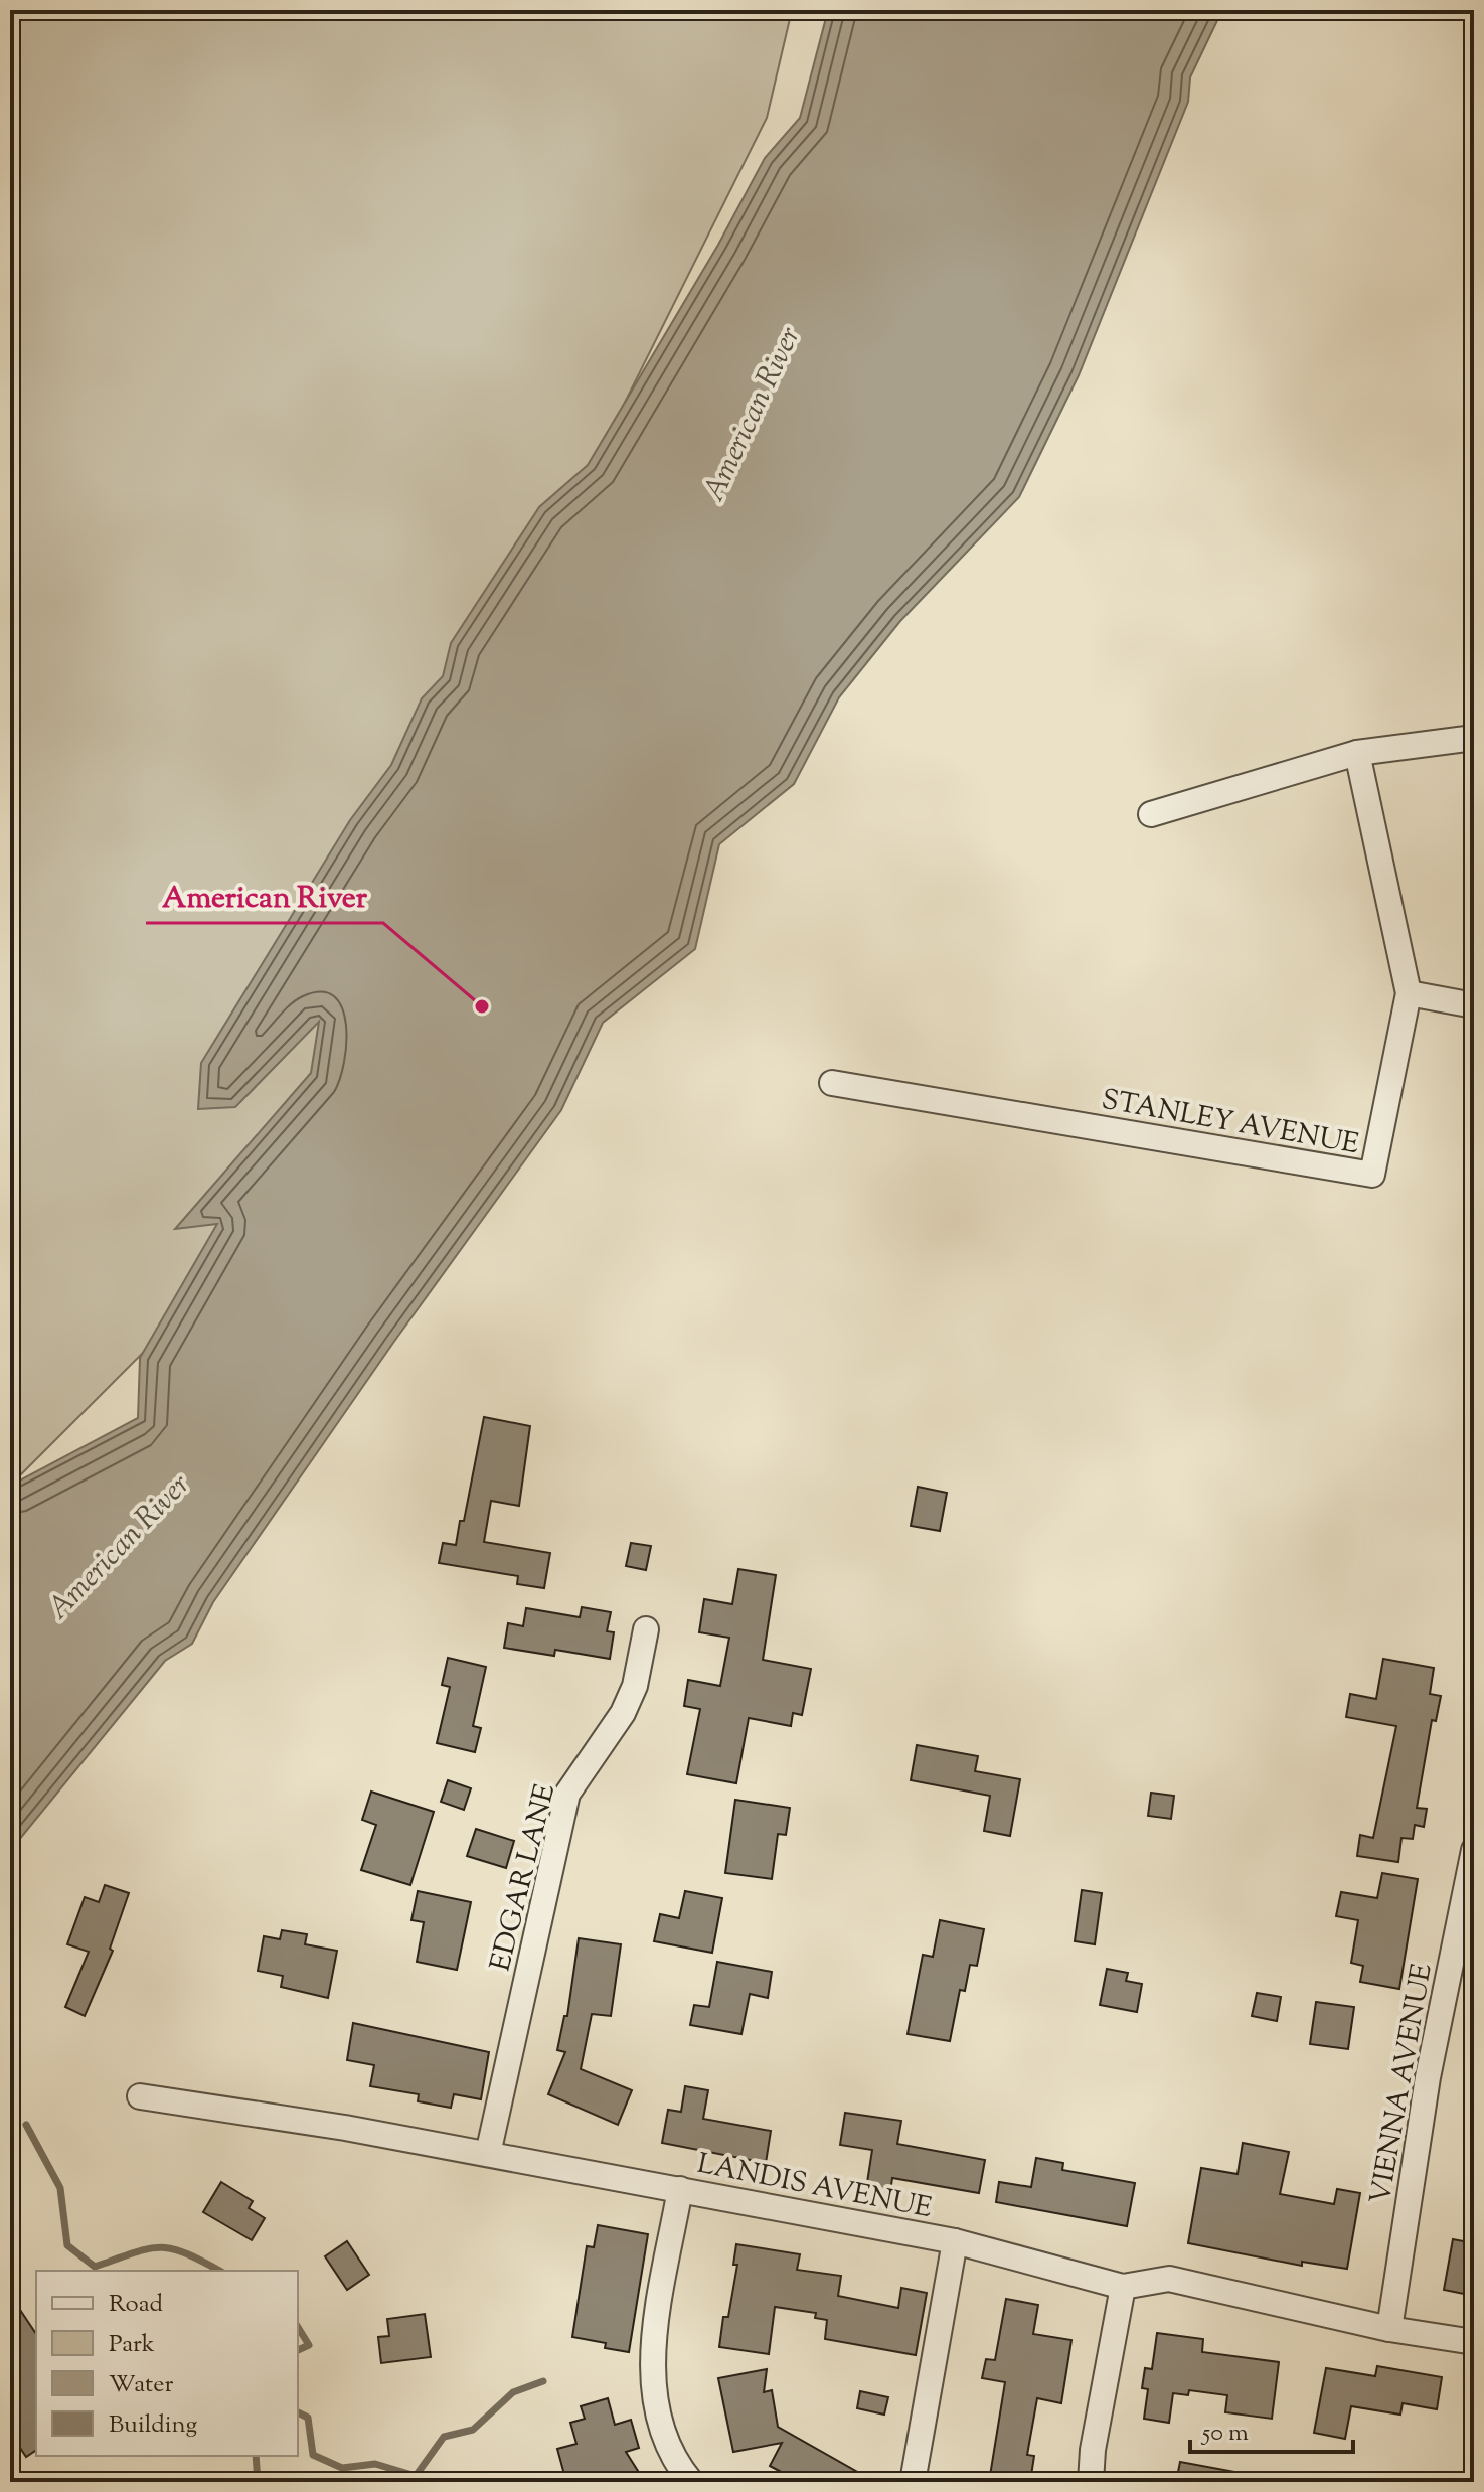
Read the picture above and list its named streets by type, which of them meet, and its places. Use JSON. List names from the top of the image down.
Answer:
{
  "streets": {
    "street": [
      "STANLEY AVENUE",
      "EDGAR LANE",
      "VIENNA AVENUE",
      "LANDIS AVENUE"
    ]
  },
  "crossings": [
    ["EDGAR LANE", "LANDIS AVENUE"],
    ["VIENNA AVENUE", "LANDIS AVENUE"]
  ],
  "water": ["American River"],
  "places": ["American River"],
  "legend": [
    "Road",
    "Park",
    "Water",
    "Building"
  ],
  "scale_bar": "50 m"
}
